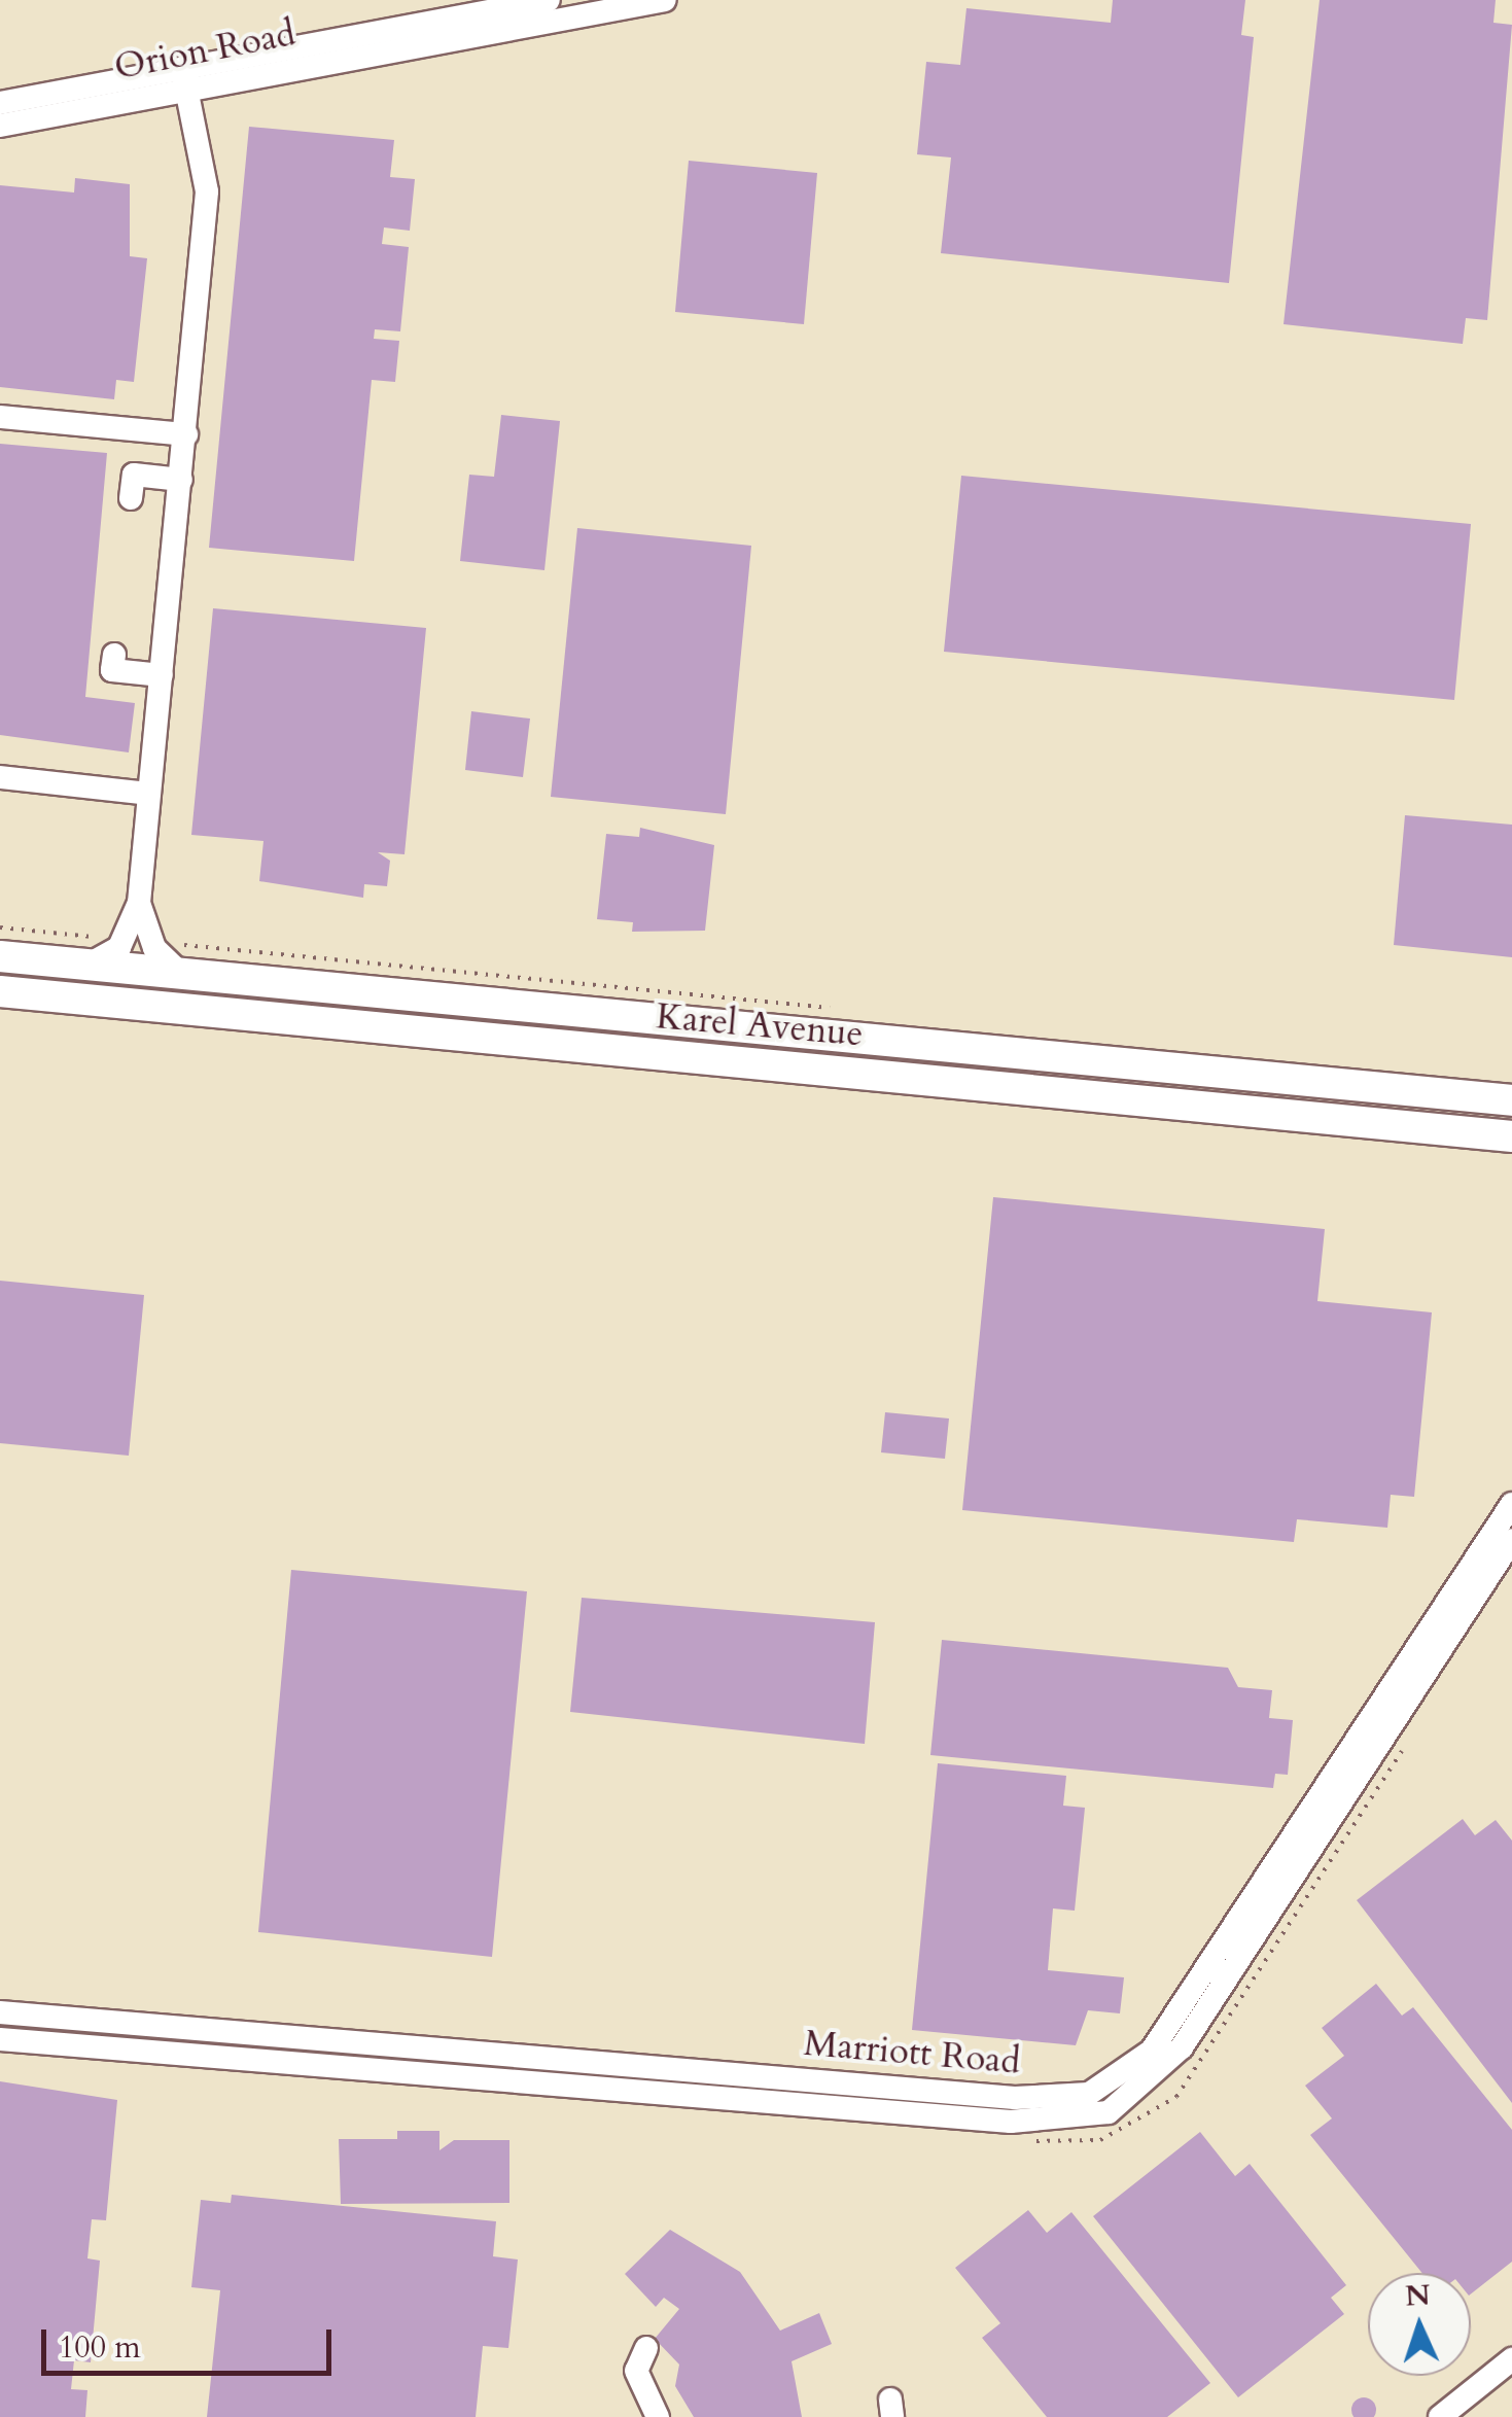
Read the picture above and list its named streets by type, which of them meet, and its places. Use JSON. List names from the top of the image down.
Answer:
{
  "streets": {
    "main road": ["Karel Avenue"],
    "street": ["Orion Road", "Marriott Road"]
  },
  "scale_bar": "100 m",
  "north": "top"
}
